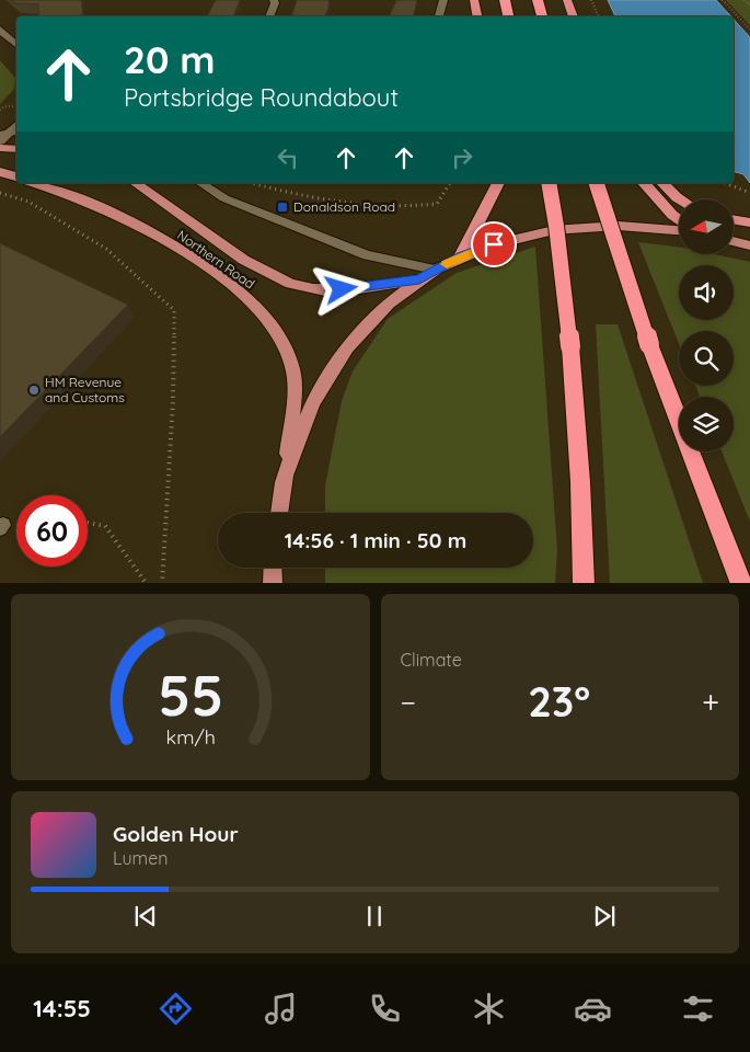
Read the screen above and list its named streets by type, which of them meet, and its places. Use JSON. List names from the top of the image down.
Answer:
{
  "streets": {
    "main road": ["Northern Road"]
  },
  "places": {
    "transit": ["Donaldson Road"],
    "other": ["HM Revenue and Customs"]
  },
  "north": "left",
  "page": {
    "turn": ["20 m", "Portsbridge Roundabout"],
    "limit": "60",
    "trip": "14:56 · 1 min · 50 m",
    "tile": "Climate",
    "heat": ["−", "23°", "+"],
    "song": ["Golden Hour", "Lumen"],
    "tabs": "14:55",
    "gauge": ["55", "km/h"]
  }
}
